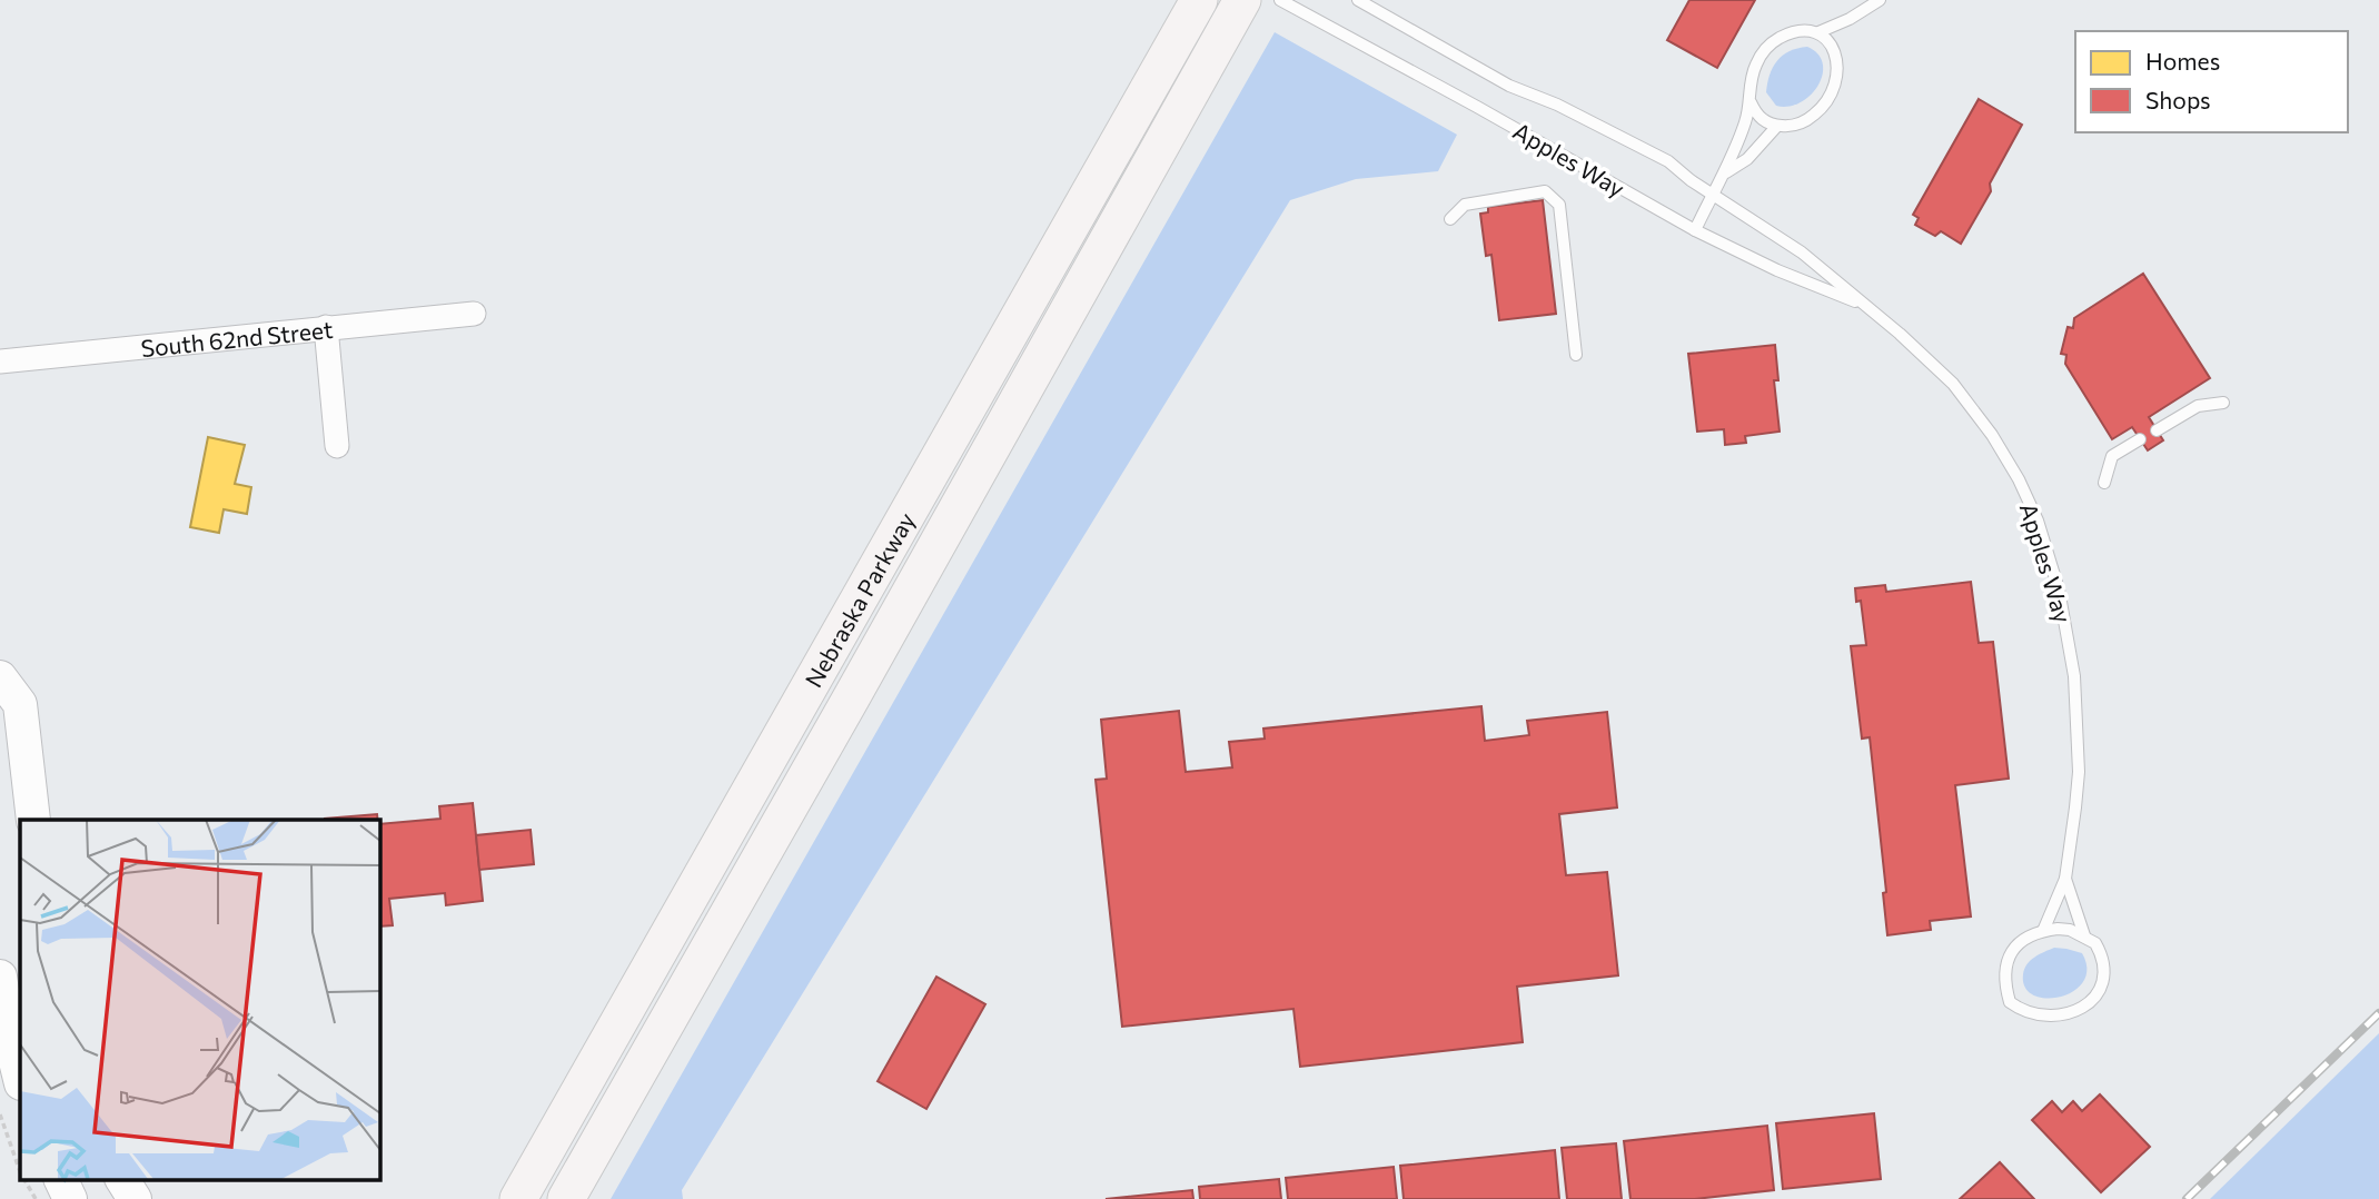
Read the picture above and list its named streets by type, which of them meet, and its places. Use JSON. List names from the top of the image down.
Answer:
{
  "streets": {
    "main road": ["Nebraska Parkway"],
    "street": ["South 62nd Street"],
    "lane": ["Apples Way"]
  },
  "legend": ["Homes", "Shops"]
}
